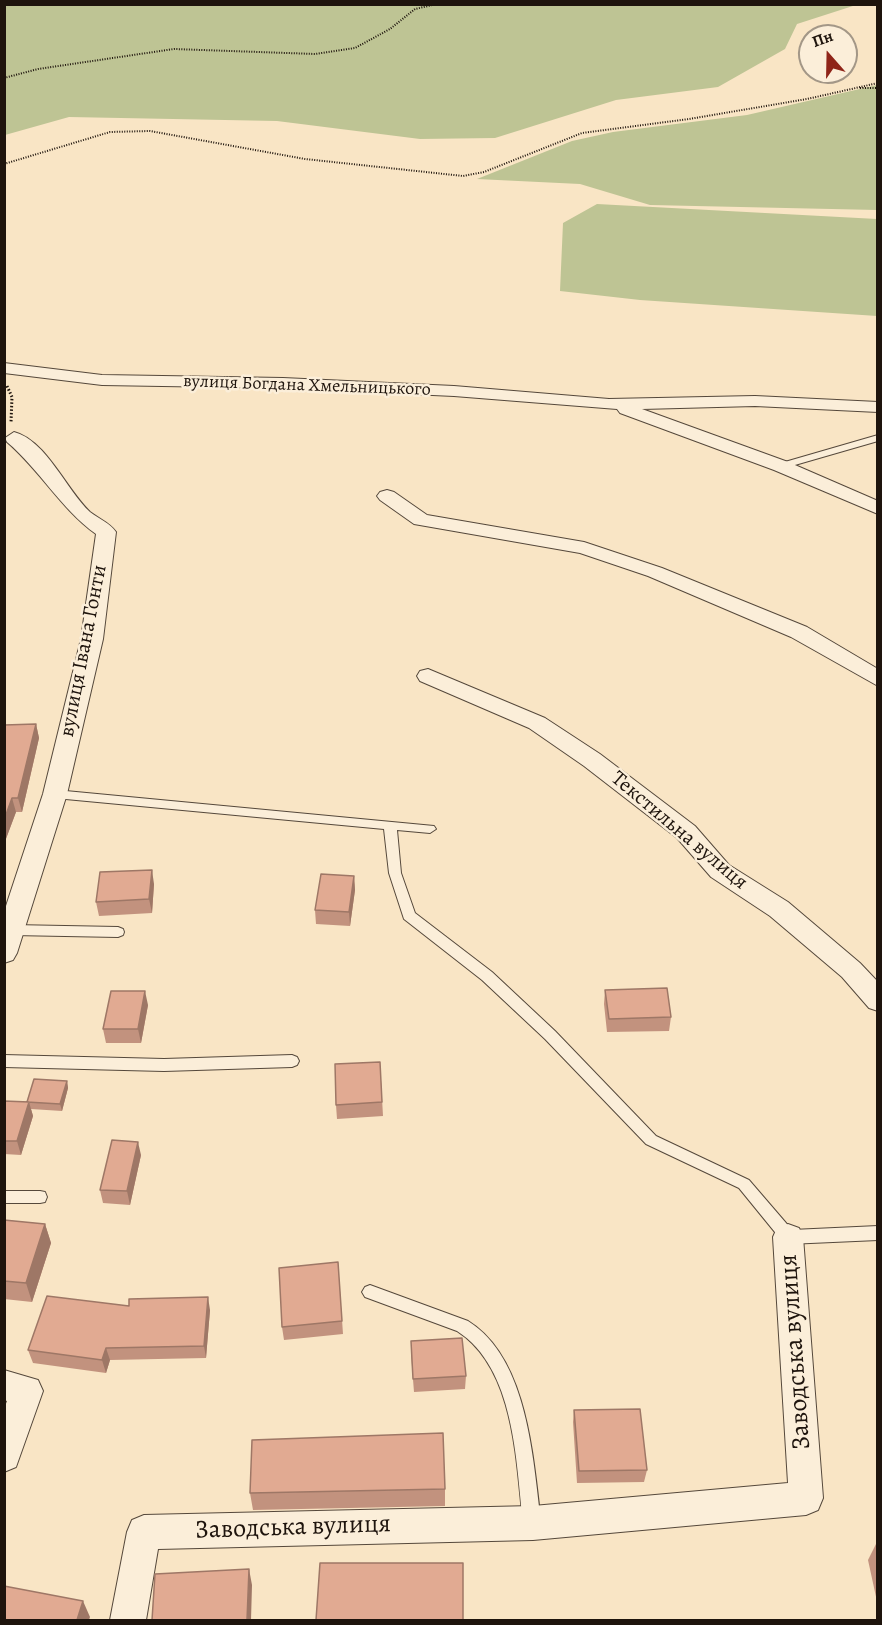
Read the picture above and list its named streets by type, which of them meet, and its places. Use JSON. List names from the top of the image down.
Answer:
{
  "streets": {
    "street": [
      "вулиця Богдана Хмельницького",
      "вулиця Івана Гонти",
      "Текстильна вулиця",
      "Заводська вулиця"
    ]
  },
  "north": "top"
}
